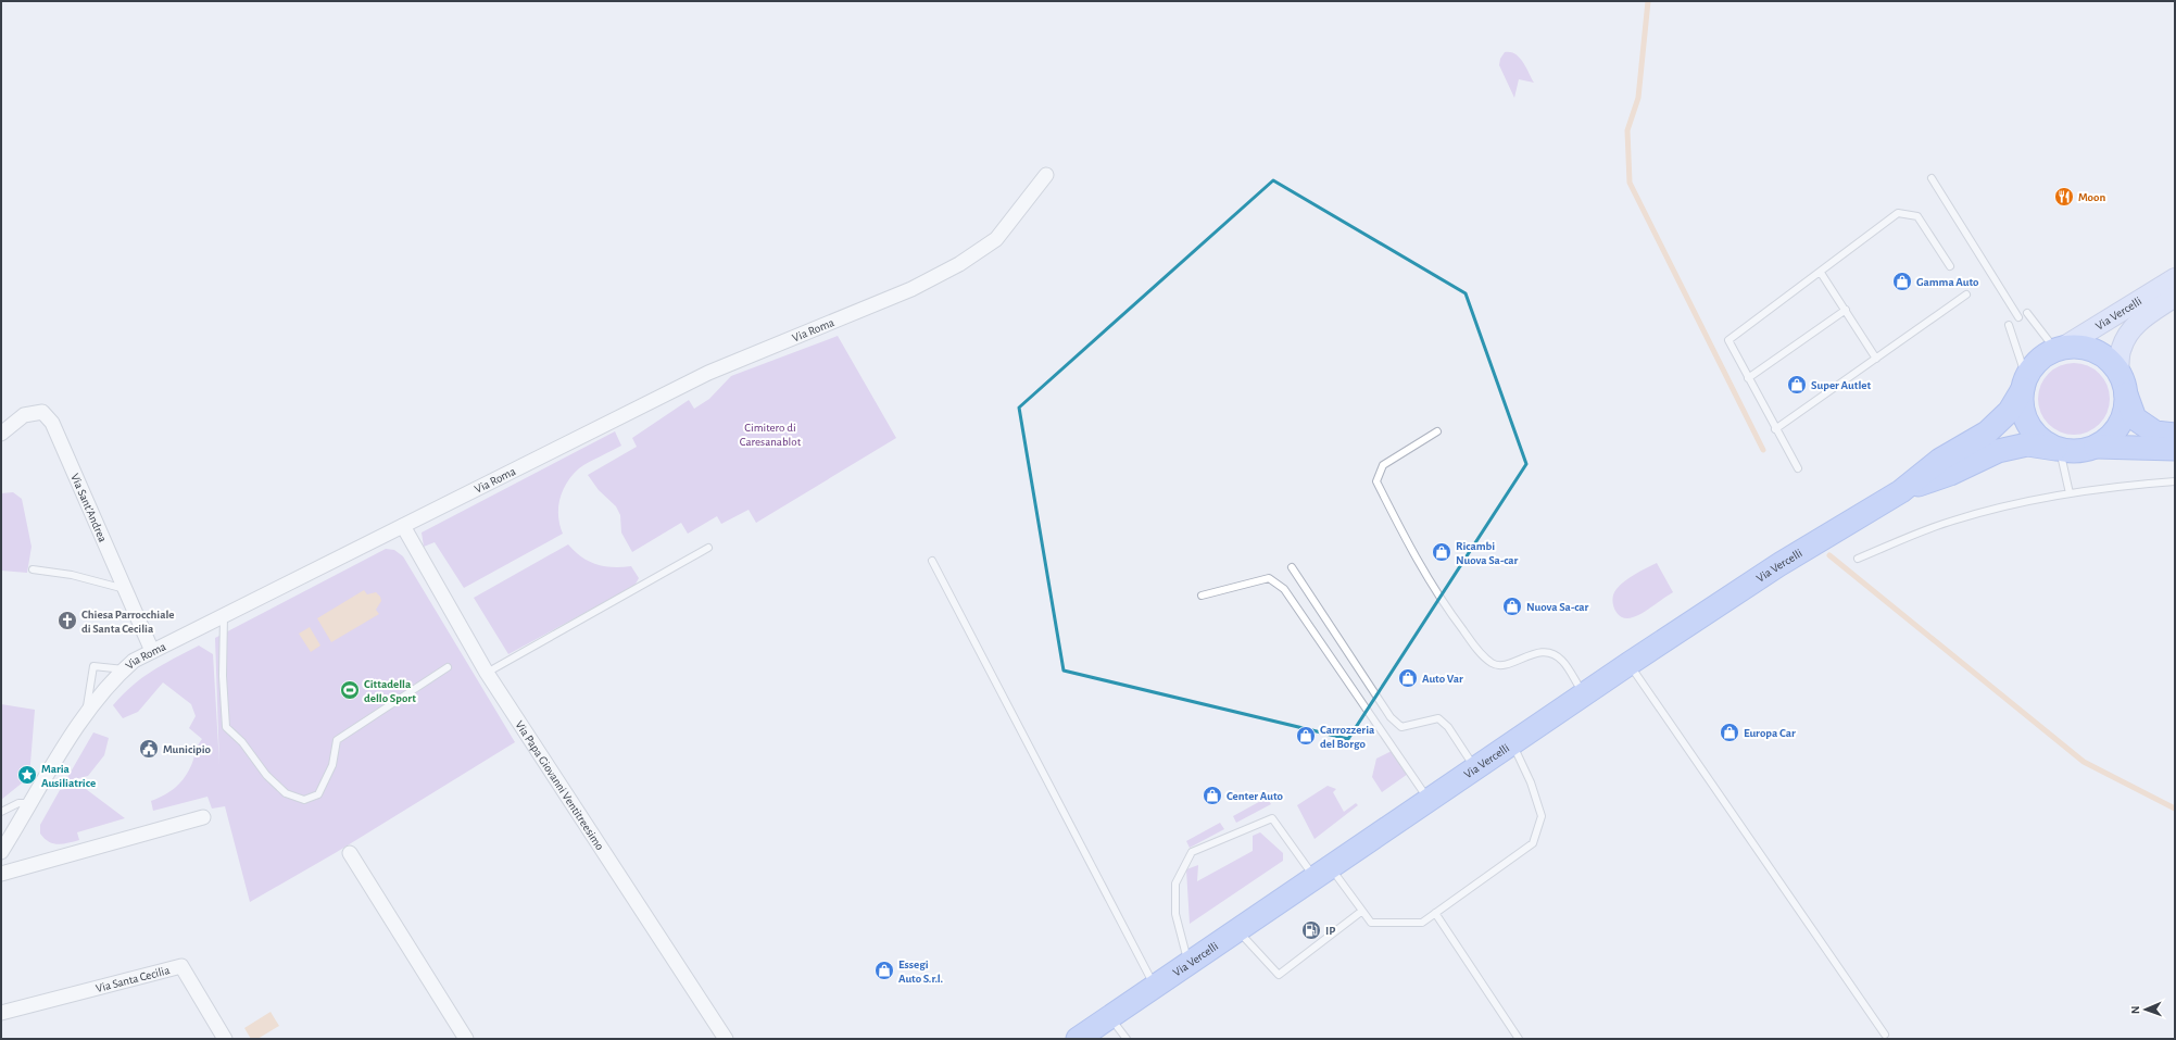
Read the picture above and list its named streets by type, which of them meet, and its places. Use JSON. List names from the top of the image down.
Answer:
{
  "streets": {
    "main road": ["Via Vercelli"],
    "street": [
      "Via Roma",
      "Via Sant'Andrea",
      "Via Papa Giovanni Ventitreesimo",
      "Via Santa Cecilia"
    ]
  },
  "crossings": [
    ["Via Roma", "Via Sant'Andrea"],
    ["Via Roma", "Via Papa Giovanni Ventitreesimo"]
  ],
  "parks": ["Cimitero di Caresanablot"],
  "places": {
    "restaurant": ["Moon"],
    "shop": [
      "Gamma Auto",
      "Super Autlet",
      "Ricambi Nuova Sa-car",
      "Nuova Sa-car",
      "Auto Var",
      "Europa Car",
      "Carrozzeria del Borgo",
      "Center Auto",
      "Essegi Auto S.r.l."
    ],
    "church": ["Chiesa Parrocchiale di Santa Cecilia"],
    "sports": ["Cittadella dello Sport"],
    "public building": ["Municipio"],
    "place": ["Maria Ausiliatrice"],
    "fuel station": ["IP"]
  },
  "north": "left"
}
